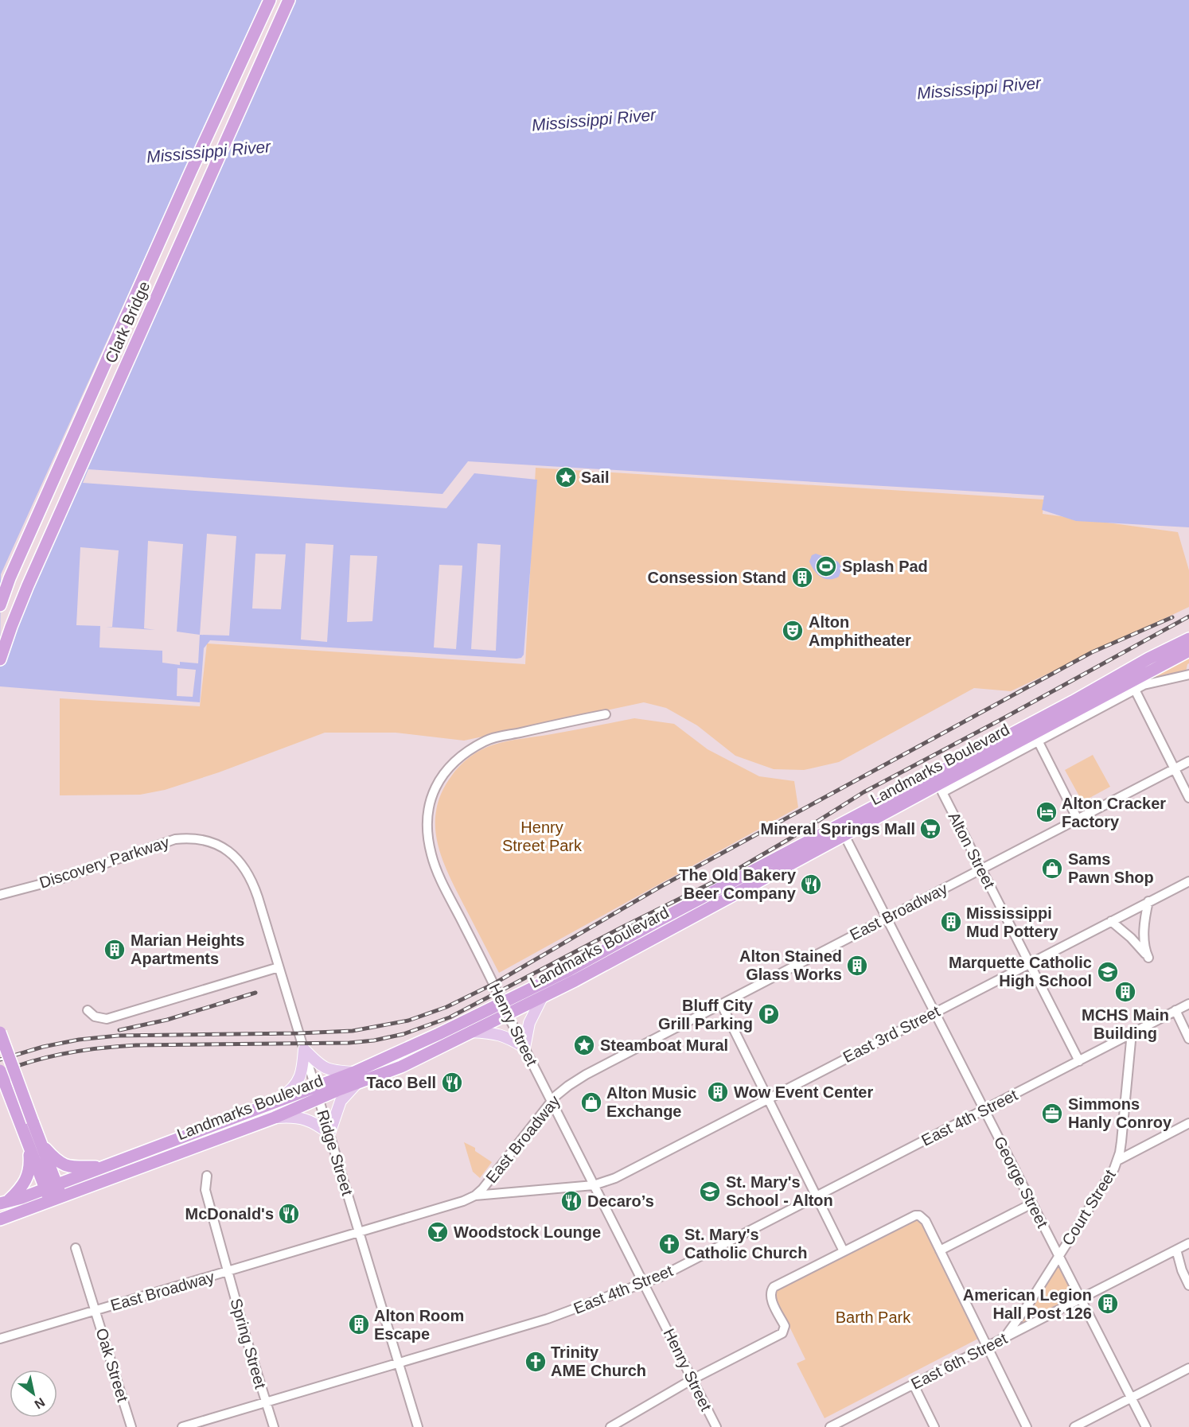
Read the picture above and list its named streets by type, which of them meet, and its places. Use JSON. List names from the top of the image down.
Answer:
{
  "streets": {
    "highway": ["Clark Bridge", "Landmarks Boulevard"],
    "street": [
      "Alton Street",
      "Discovery Parkway",
      "East Broadway",
      "Henry Street",
      "East 3rd Street",
      "East 4th Street",
      "Ridge Street",
      "George Street",
      "Court Street",
      "Spring Street",
      "East 6th Street",
      "Oak Street"
    ]
  },
  "crossings": [
    ["Landmarks Boulevard", "Henry Street"],
    ["Landmarks Boulevard", "Ridge Street"],
    ["Landmarks Boulevard", "George Street"],
    ["Alton Street", "East Broadway"],
    ["Alton Street", "East 3rd Street"],
    ["Alton Street", "East 4th Street"],
    ["Discovery Parkway", "Ridge Street"],
    ["East Broadway", "Henry Street"],
    ["East Broadway", "East 3rd Street"],
    ["East Broadway", "Ridge Street"],
    ["East Broadway", "George Street"],
    ["East Broadway", "Spring Street"],
    ["East Broadway", "Oak Street"],
    ["Henry Street", "East 3rd Street"],
    ["Henry Street", "East 4th Street"],
    ["East 3rd Street", "George Street"],
    ["East 4th Street", "Ridge Street"],
    ["East 4th Street", "George Street"],
    ["East 4th Street", "Court Street"],
    ["East 4th Street", "Spring Street"],
    ["George Street", "Court Street"],
    ["George Street", "East 6th Street"],
    ["Court Street", "East 6th Street"]
  ],
  "water": ["Mississippi River"],
  "parks": ["Henry Street Park", "Barth Park"],
  "places": {
    "place": ["Sail", "Steamboat Mural"],
    "sports": ["Splash Pad"],
    "building": [
      "Consession Stand",
      "Mississippi Mud Pottery",
      "Marian Heights Apartments",
      "Alton Stained Glass Works",
      "MCHS Main Building",
      "Wow Event Center",
      "American Legion Hall Post 126",
      "Alton Room Escape"
    ],
    "theatre": ["Alton Amphitheater"],
    "hotel": ["Alton Cracker Factory"],
    "supermarket": ["Mineral Springs Mall"],
    "shop": ["Sams Pawn Shop", "Alton Music Exchange"],
    "restaurant": [
      "The Old Bakery Beer Company",
      "Taco Bell",
      "Decaro’s",
      "McDonald's"
    ],
    "school or university": ["Marquette Catholic High School", "St. Mary's School - Alton"],
    "parking": ["Bluff City Grill Parking"],
    "office": ["Simmons Hanly Conroy"],
    "bar": ["Woodstock Lounge"],
    "church": ["St. Mary's Catholic Church", "Trinity AME Church"]
  },
  "north": "bottom right"
}
